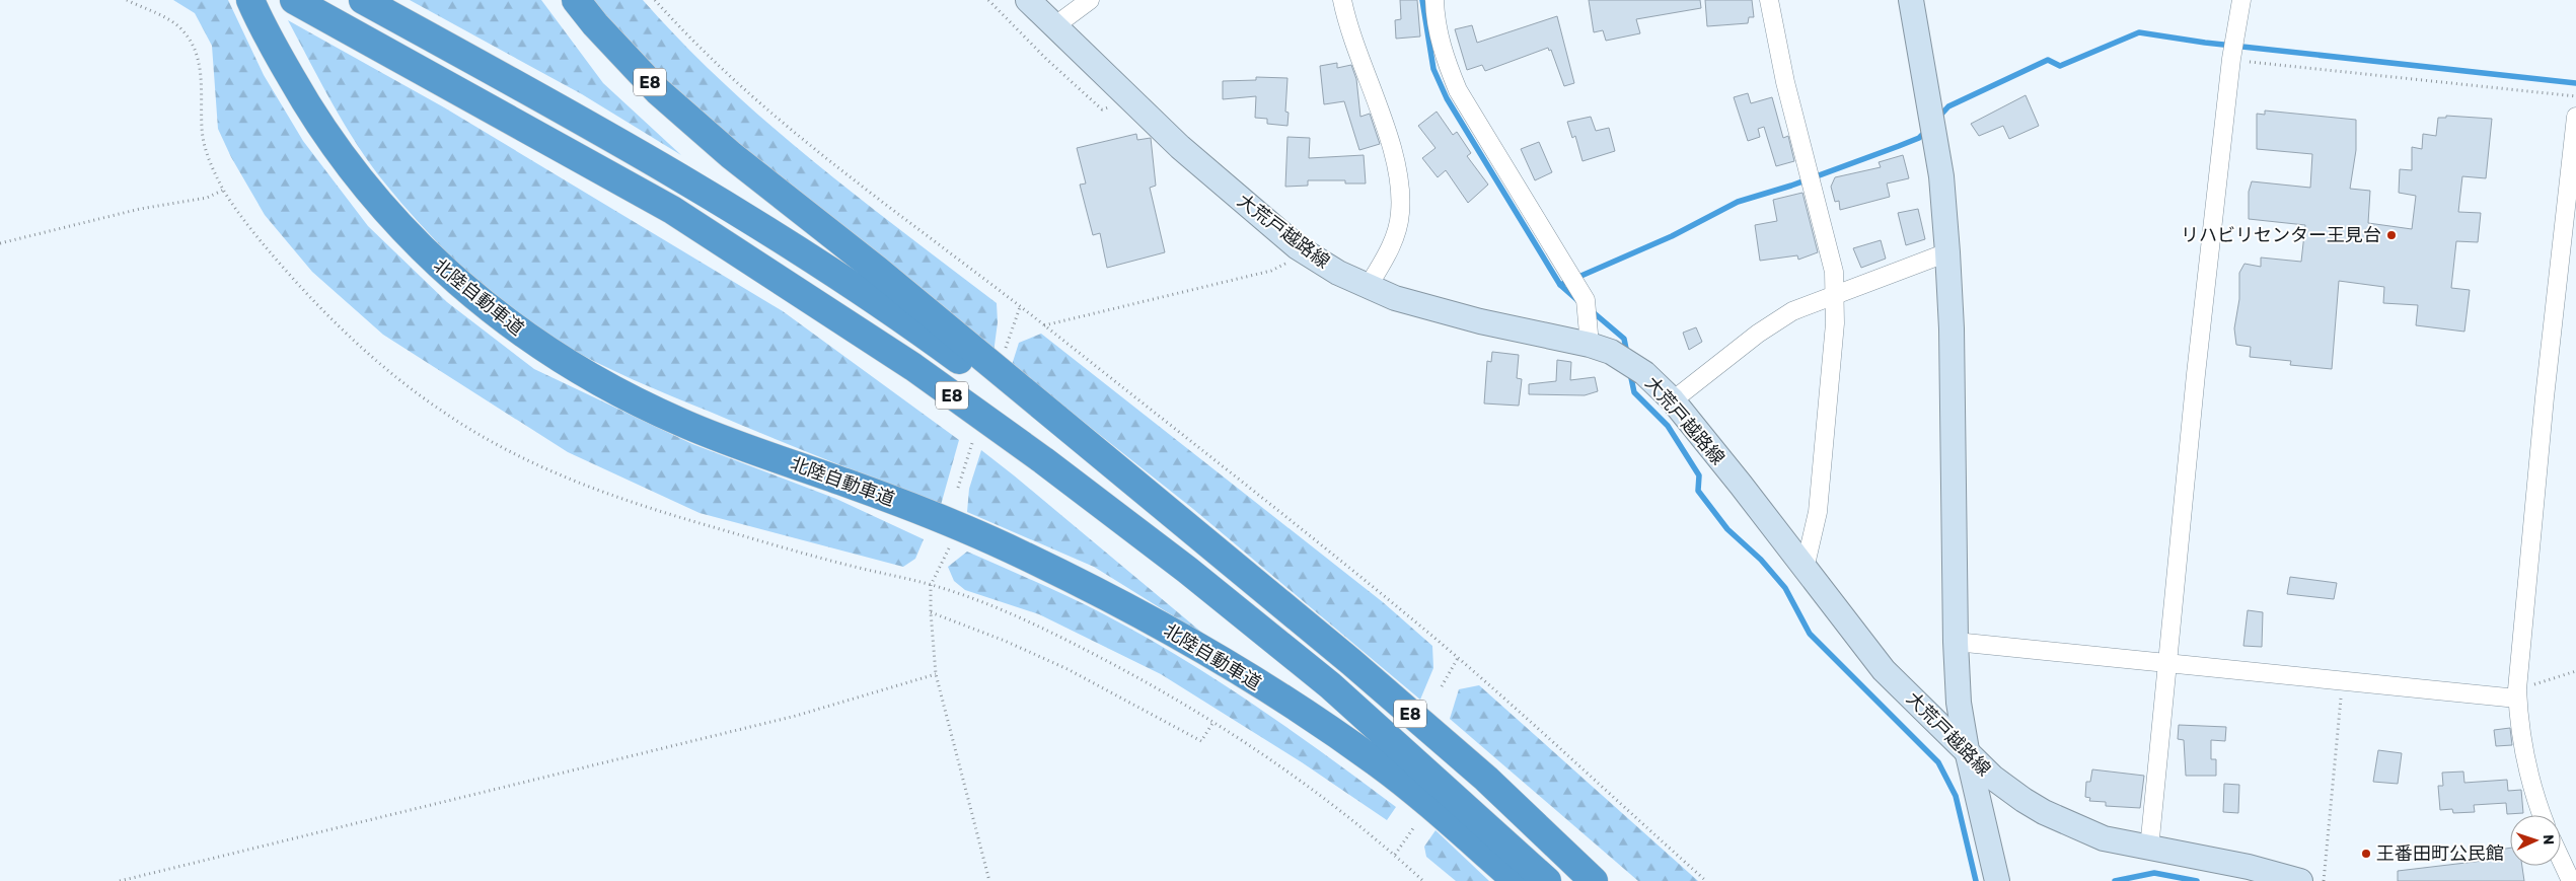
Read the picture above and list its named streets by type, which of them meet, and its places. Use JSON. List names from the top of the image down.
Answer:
{
  "streets": {
    "highway": ["E8", "北陸自動車道"],
    "main road": ["大荒戸越路線"]
  },
  "places": ["リハビリセンター王見台", "王番田町公民館"],
  "north": "right"
}
